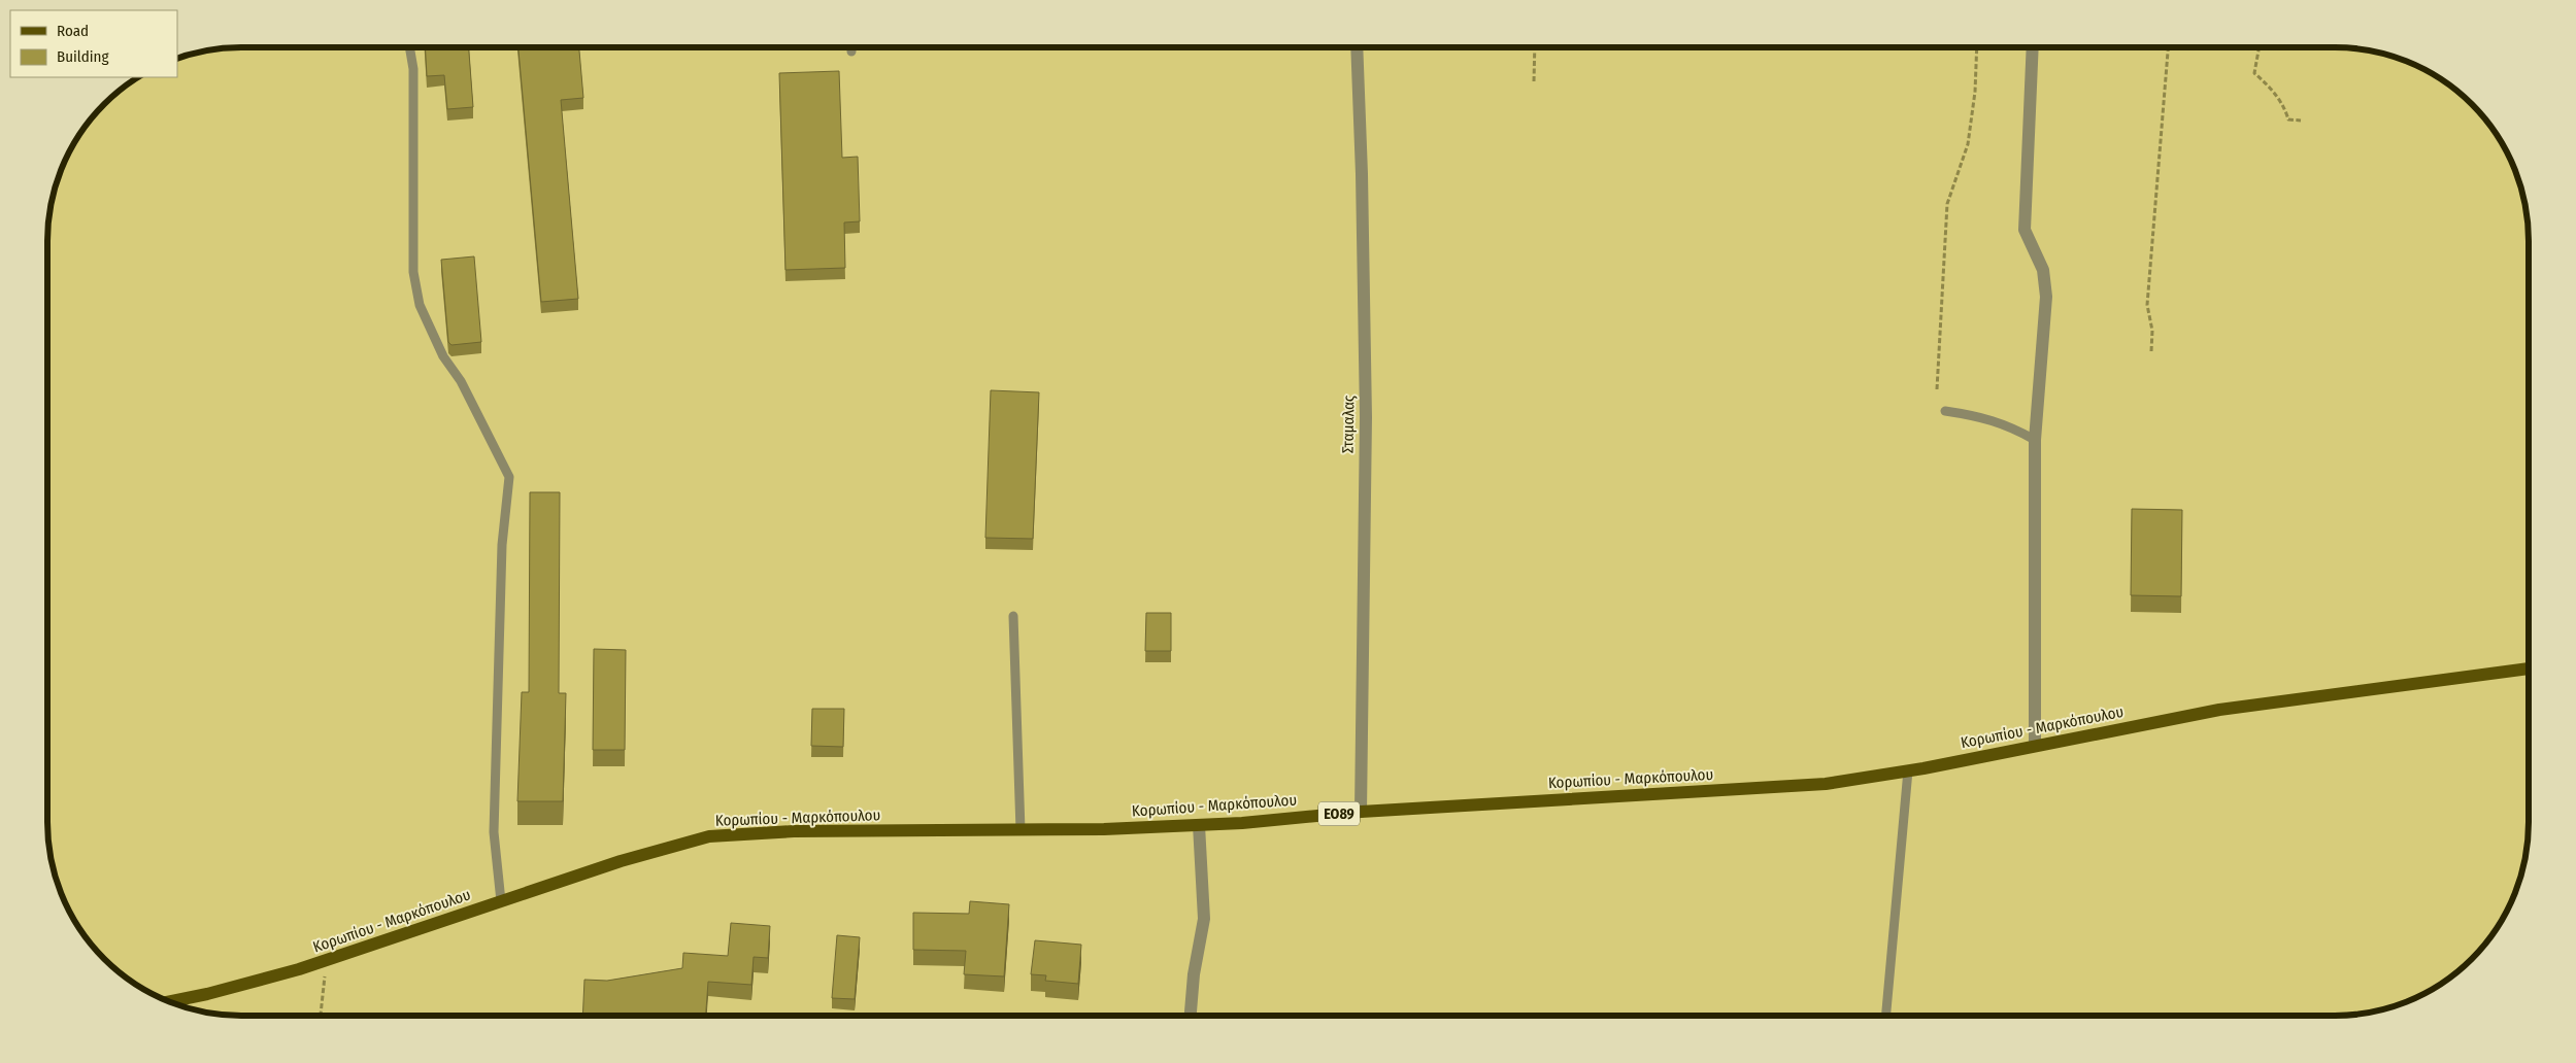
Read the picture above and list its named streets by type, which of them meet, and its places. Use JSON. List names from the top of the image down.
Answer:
{
  "streets": {
    "main road": ["Κορωπίου - Μαρκόπουλου", "ΕΟ89"],
    "street": ["Σταμαλας"]
  },
  "crossings": [
    ["Σταμαλας", "Κορωπίου - Μαρκόπουλου"]
  ],
  "legend": ["Road", "Building"]
}
